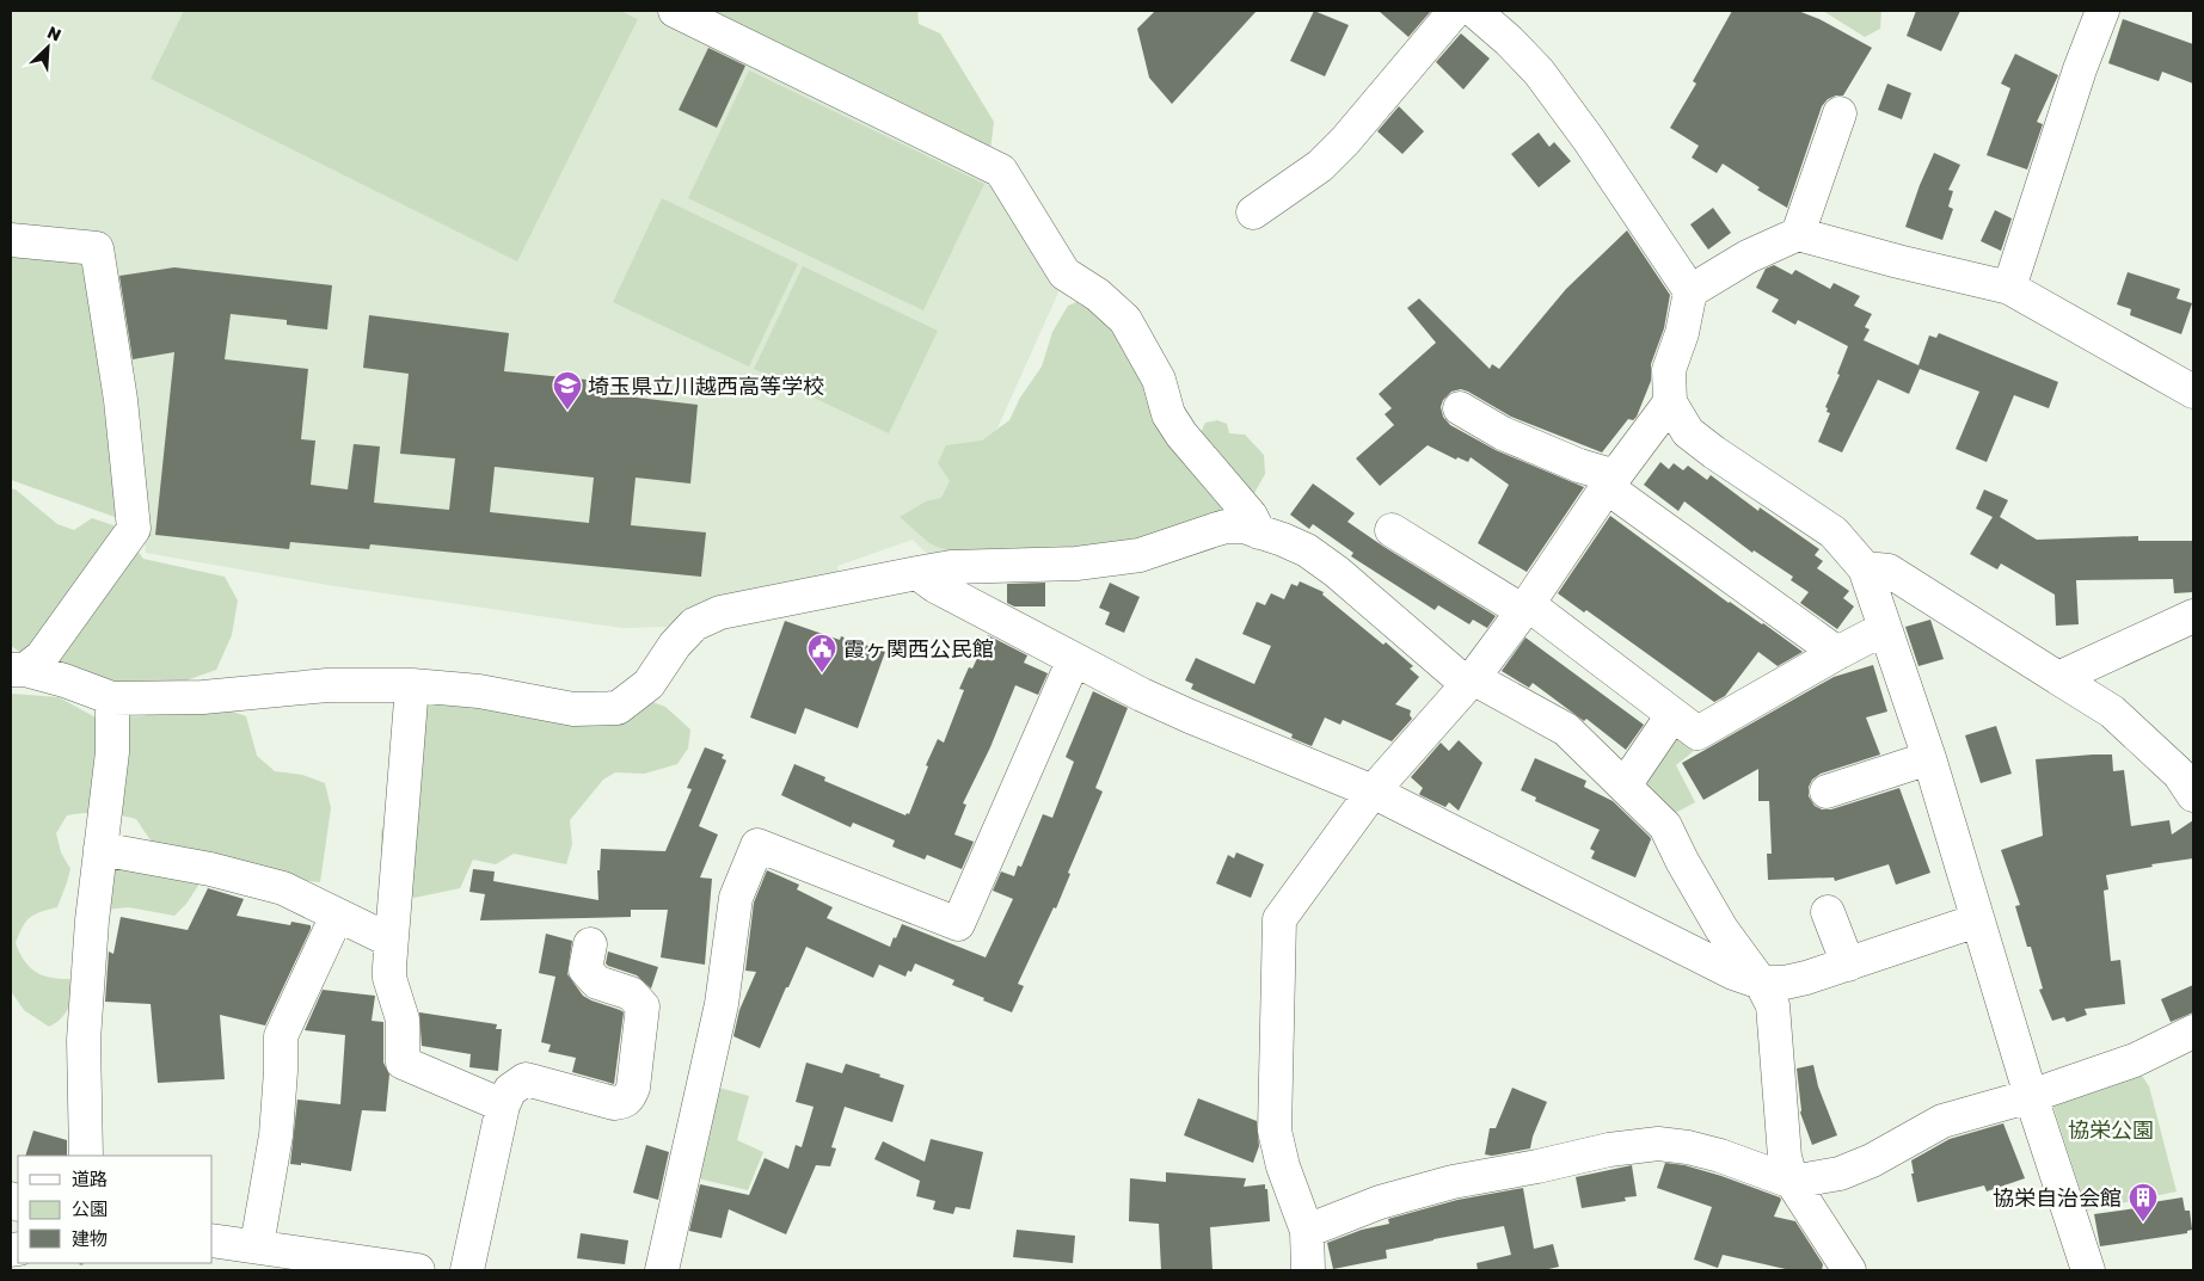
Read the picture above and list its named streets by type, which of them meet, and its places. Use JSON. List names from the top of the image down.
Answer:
{
  "parks": ["協栄公園"],
  "places": {
    "school or university": ["埼玉県立川越西高等学校"],
    "public building": ["霞ヶ関西公民館"],
    "building": ["協栄自治会館"]
  },
  "legend": ["道路", "公園", "建物"],
  "north": "top right"
}
